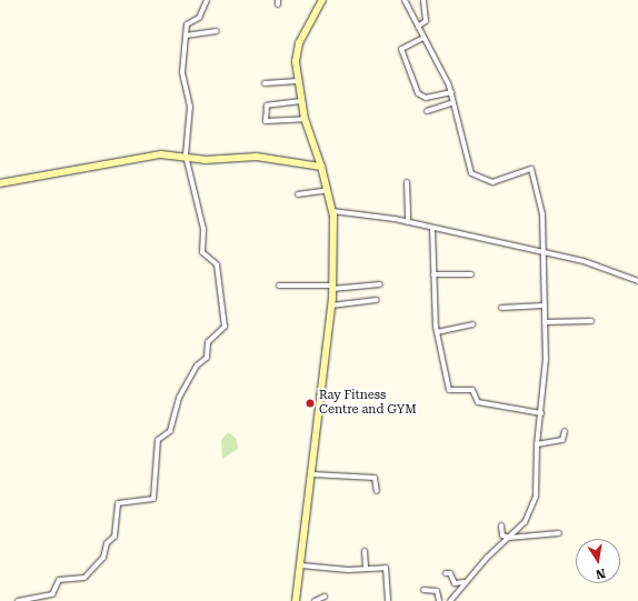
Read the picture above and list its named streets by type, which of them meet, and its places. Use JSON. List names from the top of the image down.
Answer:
{
  "places": ["Ray Fitness Centre and GYM"],
  "north": "bottom"
}
